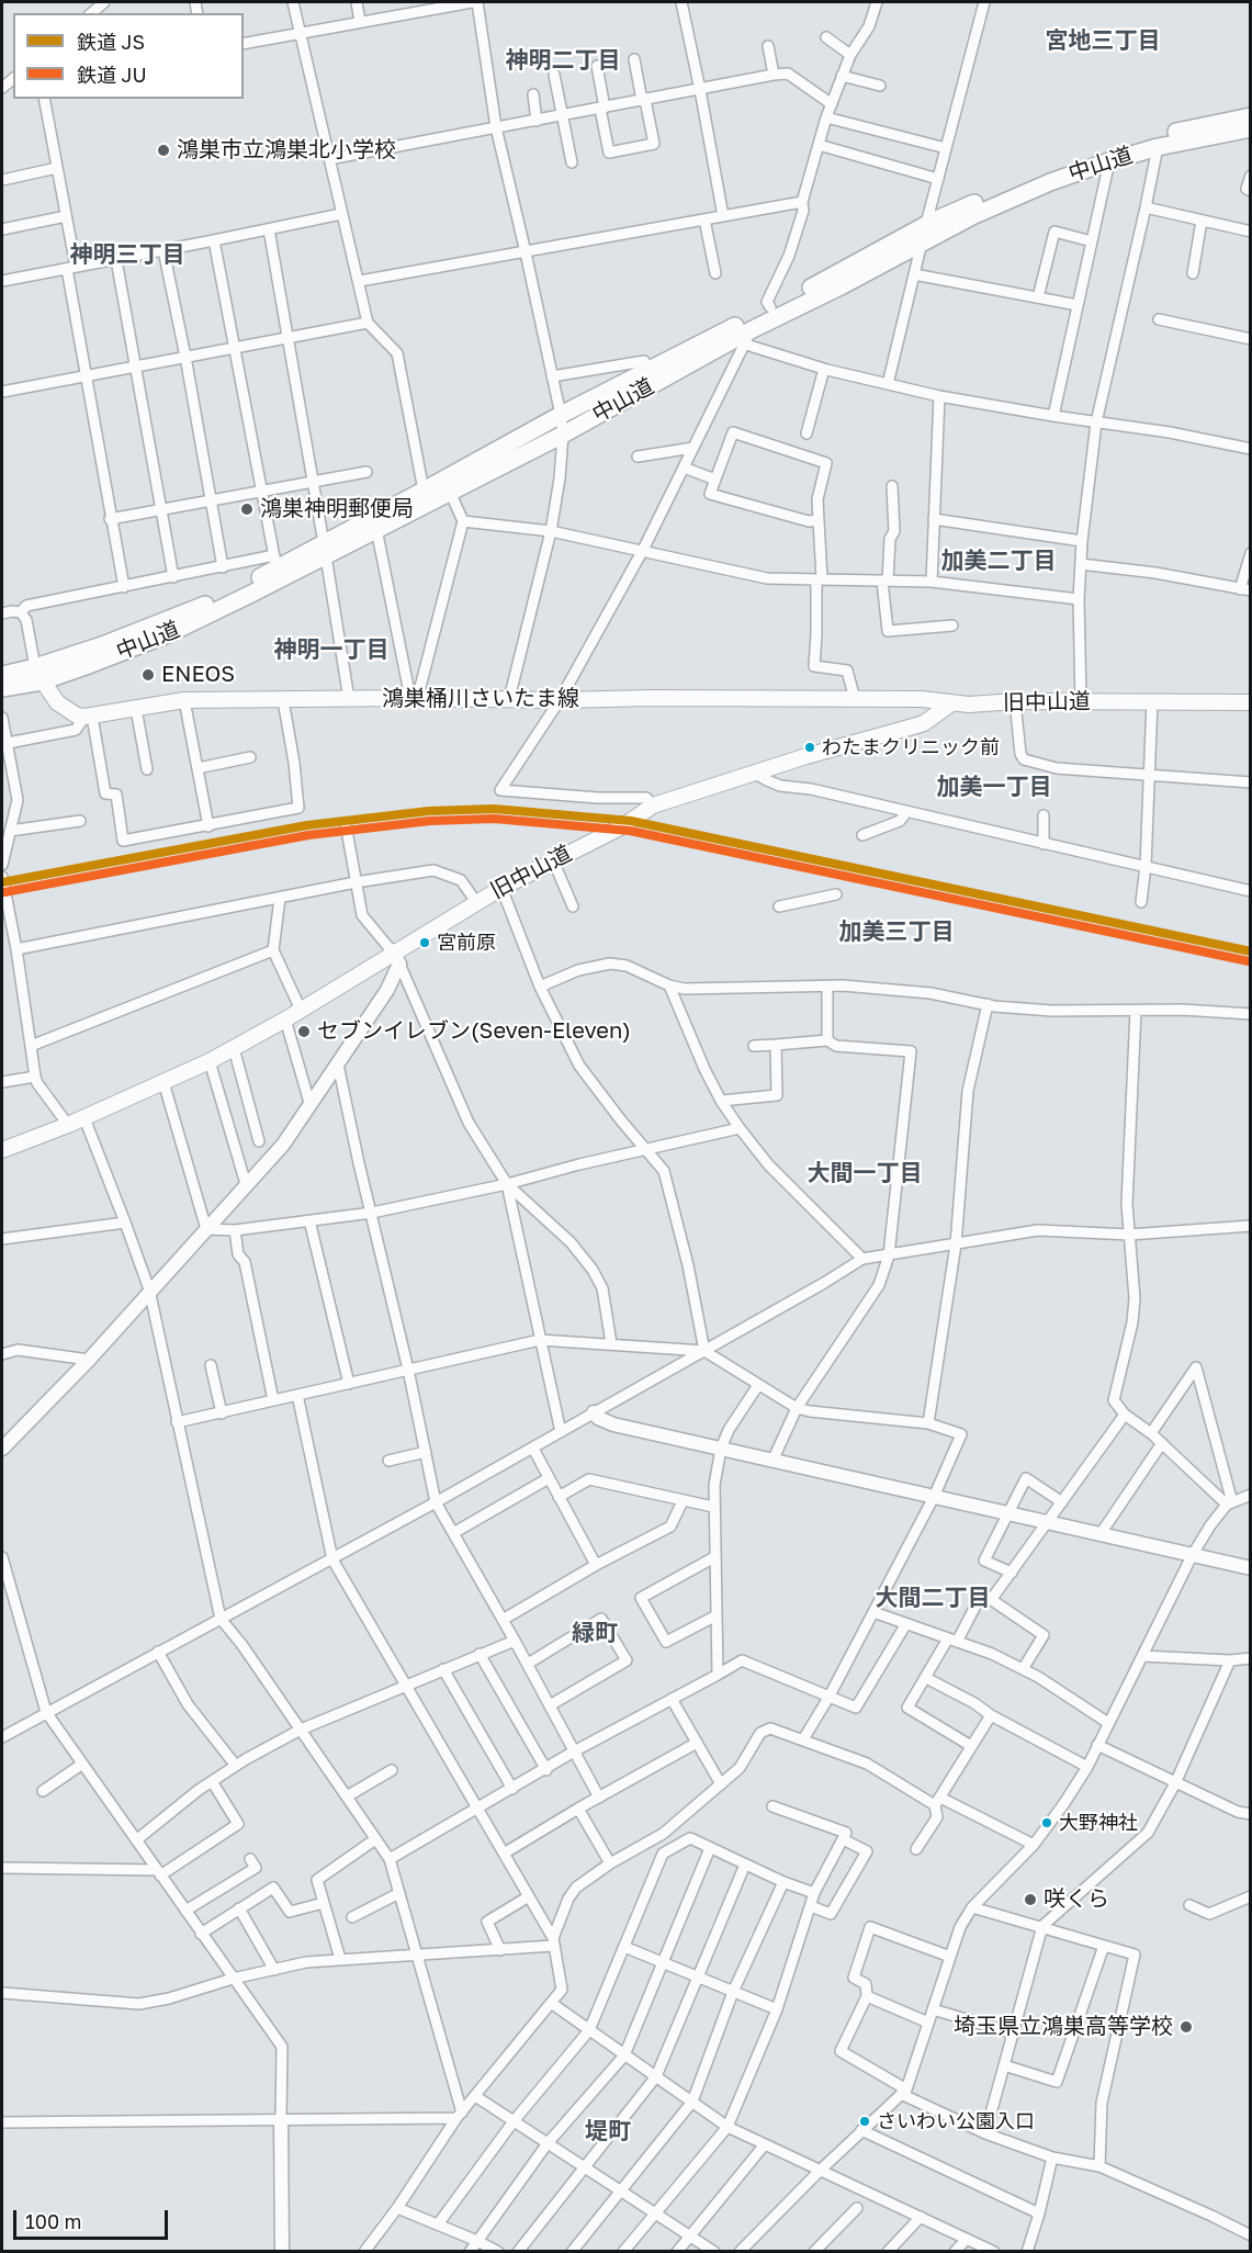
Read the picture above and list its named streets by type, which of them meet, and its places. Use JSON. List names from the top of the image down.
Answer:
{
  "streets": {
    "highway": ["中山道"],
    "main road": ["鴻巣桶川さいたま線", "旧中山道"]
  },
  "crossings": [
    ["鴻巣桶川さいたま線", "旧中山道"]
  ],
  "districts": [
    "宮地三丁目",
    "神明二丁目",
    "神明三丁目",
    "加美二丁目",
    "神明一丁目",
    "加美一丁目",
    "加美三丁目",
    "大間一丁目",
    "大間二丁目",
    "緑町",
    "堤町"
  ],
  "places": [
    "鴻巣市立鴻巣北小学校",
    "鴻巣神明郵便局",
    "ENEOS",
    "わたまクリニック前",
    "宮前原",
    "セブンイレブン(Seven-Eleven)",
    "大野神社",
    "咲くら",
    "埼玉県立鴻巣高等学校",
    "さいわい公園入口"
  ],
  "lines": ["rail line JS", "rail line JU"],
  "legend": ["鉄道 JS", "鉄道 JU"],
  "scale_bar": "100 m"
}
